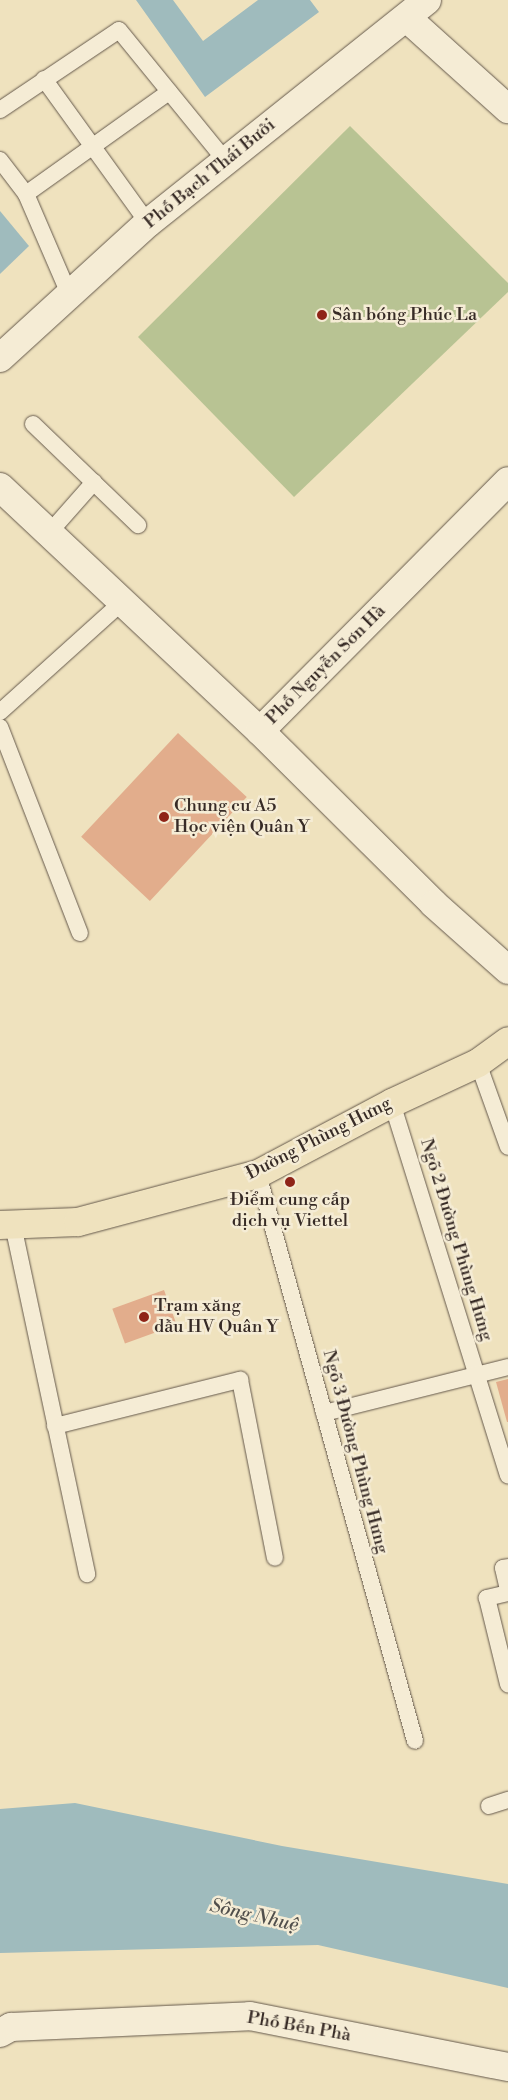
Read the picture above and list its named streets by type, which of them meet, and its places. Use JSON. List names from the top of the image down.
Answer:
{
  "streets": {
    "main road": ["Đường Phùng Hưng"],
    "street": ["Phố Bạch Thái Bưởi", "Phố Nguyễn Sơn Hà", "Phố Bến Phà"],
    "lane": ["Ngõ 2 Đường Phùng Hưng", "Ngõ 3 Đường Phùng Hưng"]
  },
  "crossings": [
    ["Đường Phùng Hưng", "Ngõ 2 Đường Phùng Hưng"],
    ["Đường Phùng Hưng", "Ngõ 3 Đường Phùng Hưng"]
  ],
  "water": ["Sông Nhuệ"],
  "places": [
    "Sân bóng Phúc La",
    "Chung cư A5 Học viện Quân Y",
    "Điểm cung cấp dịch vụ Viettel",
    "Trạm xăng dầu HV Quân Y"
  ]
}
